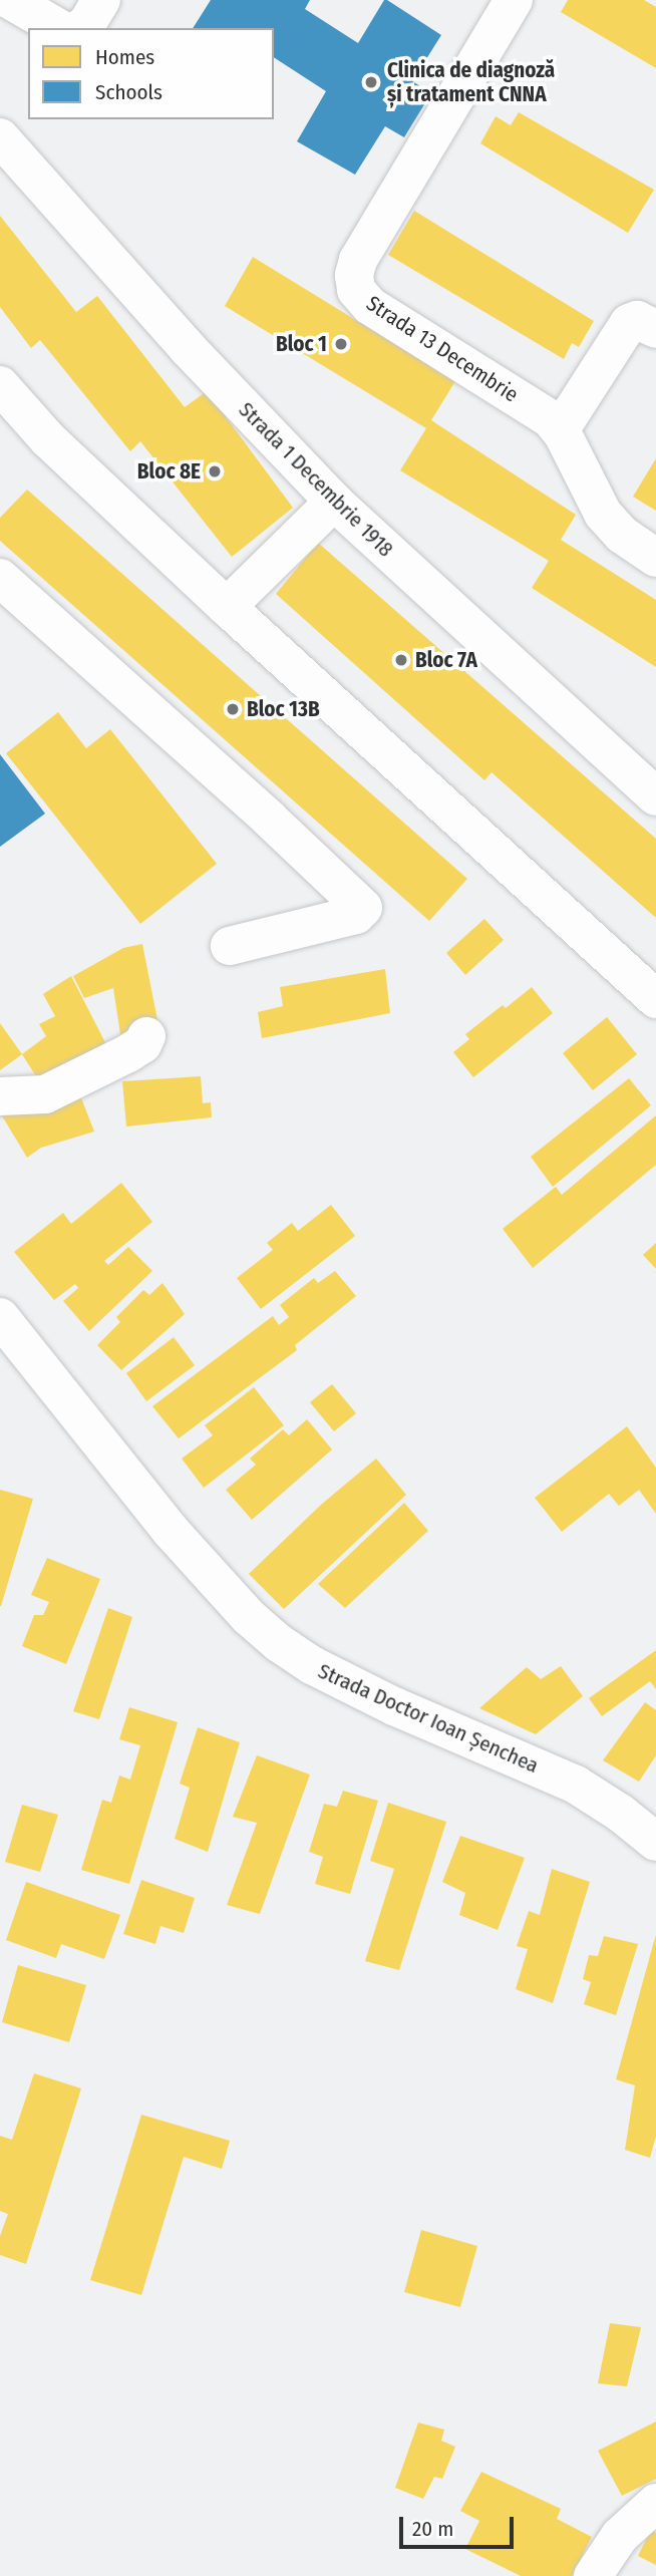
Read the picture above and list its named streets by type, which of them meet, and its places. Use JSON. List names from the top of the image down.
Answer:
{
  "streets": {
    "street": ["Strada 13 Decembrie", "Strada 1 Decembrie 1918", "Strada Doctor Ioan Șenchea"]
  },
  "places": [
    "Clinica de diagnoză și tratament CNNA",
    "Bloc 1",
    "Bloc 8E",
    "Bloc 7A",
    "Bloc 13B"
  ],
  "legend": ["Homes", "Schools"],
  "scale_bar": "20 m"
}
